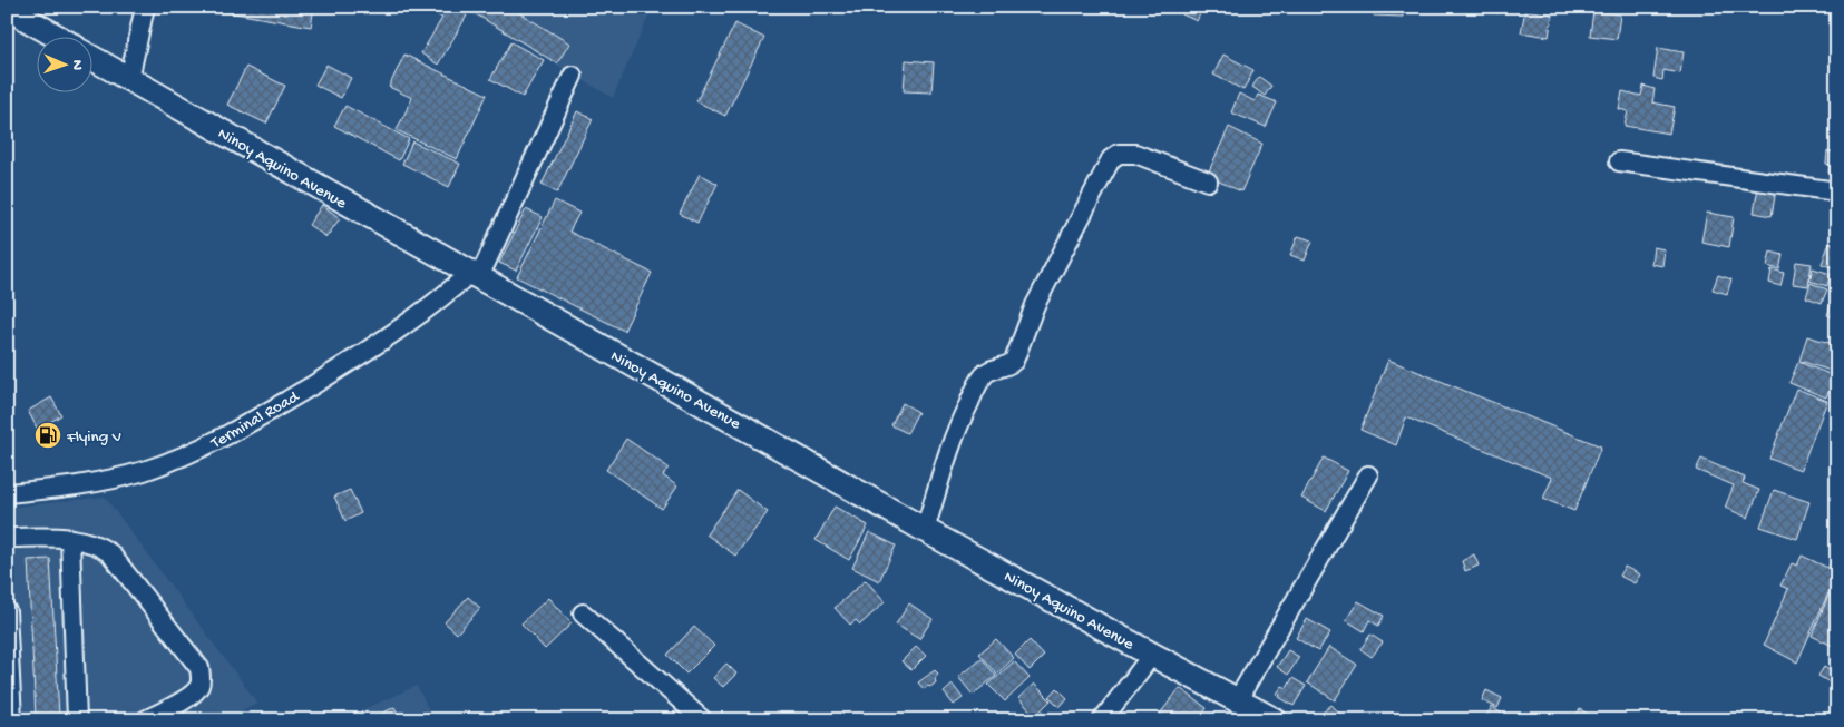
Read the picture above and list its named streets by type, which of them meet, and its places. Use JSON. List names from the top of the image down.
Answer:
{
  "streets": {
    "main road": ["Ninoy Aquino Avenue"],
    "street": ["Terminal Road"]
  },
  "crossings": [
    ["Ninoy Aquino Avenue", "Terminal Road"]
  ],
  "places": {
    "fuel station": ["Flying V"]
  },
  "north": "right"
}
